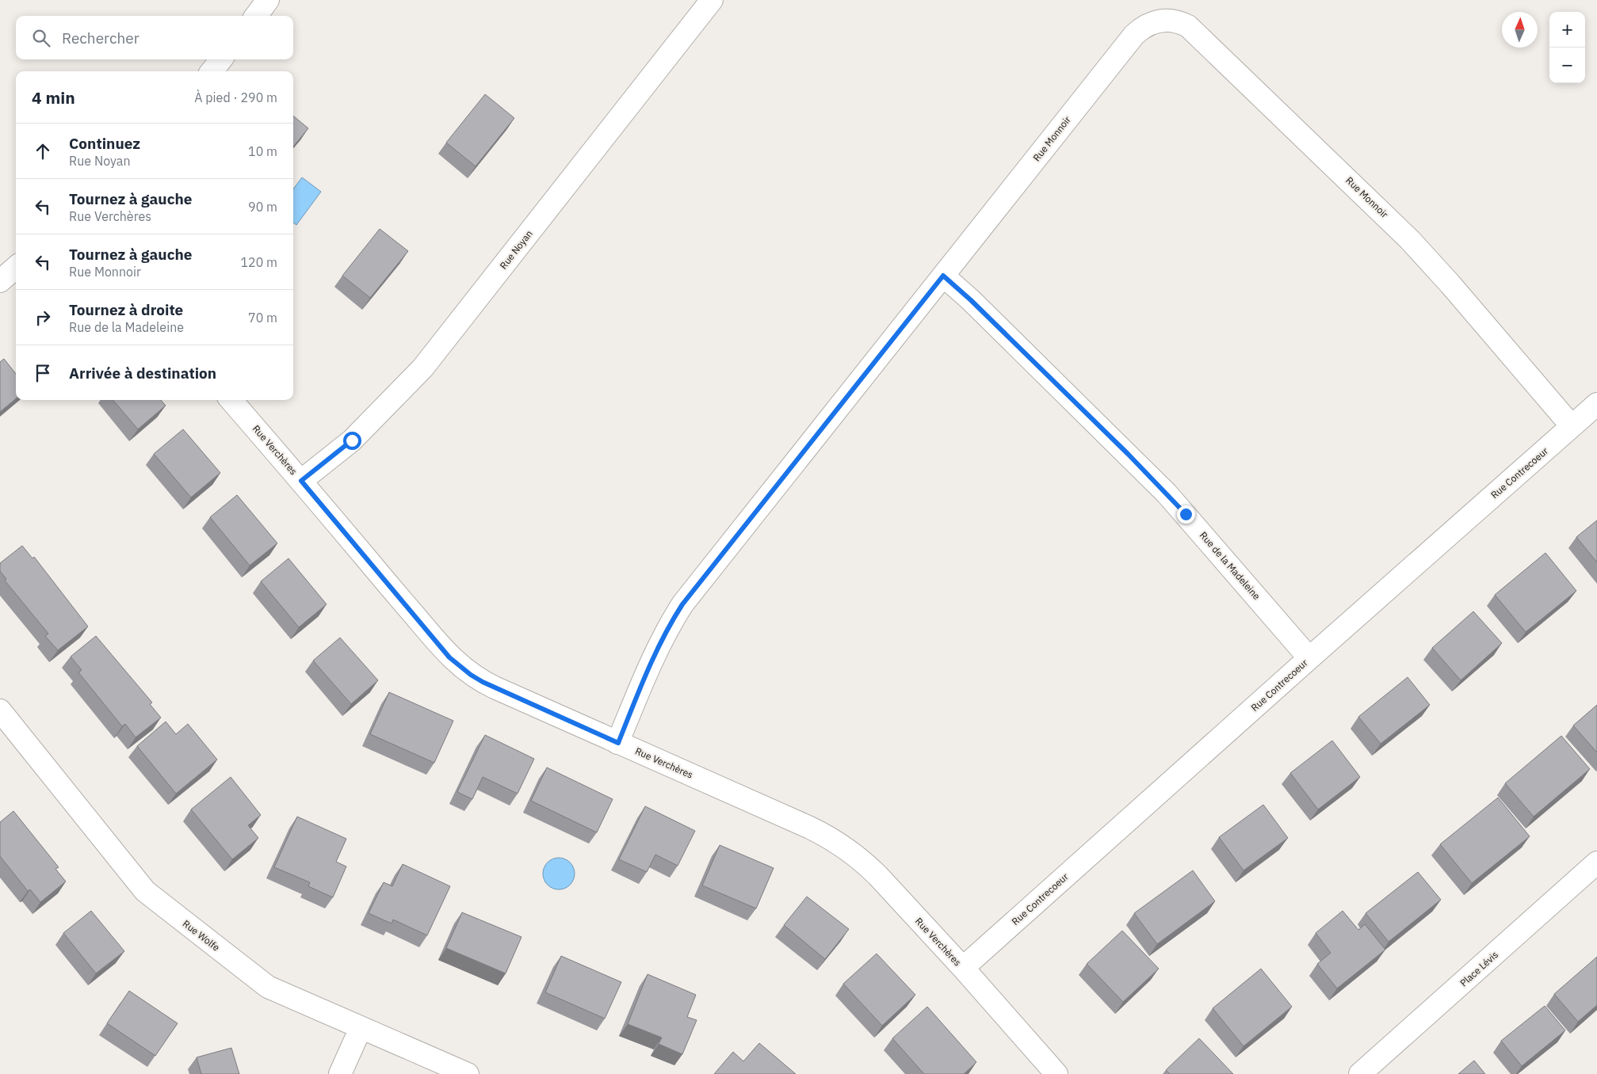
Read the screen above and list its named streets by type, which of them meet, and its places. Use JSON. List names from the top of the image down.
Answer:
{
  "streets": {
    "street": [
      "Rue Monnoir",
      "Rue Noyan",
      "Rue Verchères",
      "Rue Contrecoeur",
      "Rue de la Madeleine",
      "Rue Wolfe",
      "Place Lévis"
    ]
  },
  "crossings": [
    ["Rue Monnoir", "Rue Verchères"],
    ["Rue Monnoir", "Rue Contrecoeur"],
    ["Rue Monnoir", "Rue de la Madeleine"],
    ["Rue Noyan", "Rue Verchères"],
    ["Rue Verchères", "Rue Contrecoeur"],
    ["Rue Contrecoeur", "Rue de la Madeleine"]
  ],
  "north": "top",
  "page": {
    "map_buttons": ["+", "−"],
    "search": "Rechercher",
    "heading": ["4 min", "À pied · 290 m"],
    "list": [
      ["Continuez", "Rue Noyan", "10 m"],
      ["Tournez à gauche", "Rue Verchères", "90 m"],
      ["Tournez à gauche", "Rue Monnoir", "120 m"],
      ["Tournez à droite", "Rue de la Madeleine", "70 m"],
      "Arrivée à destination"
    ]
  }
}
